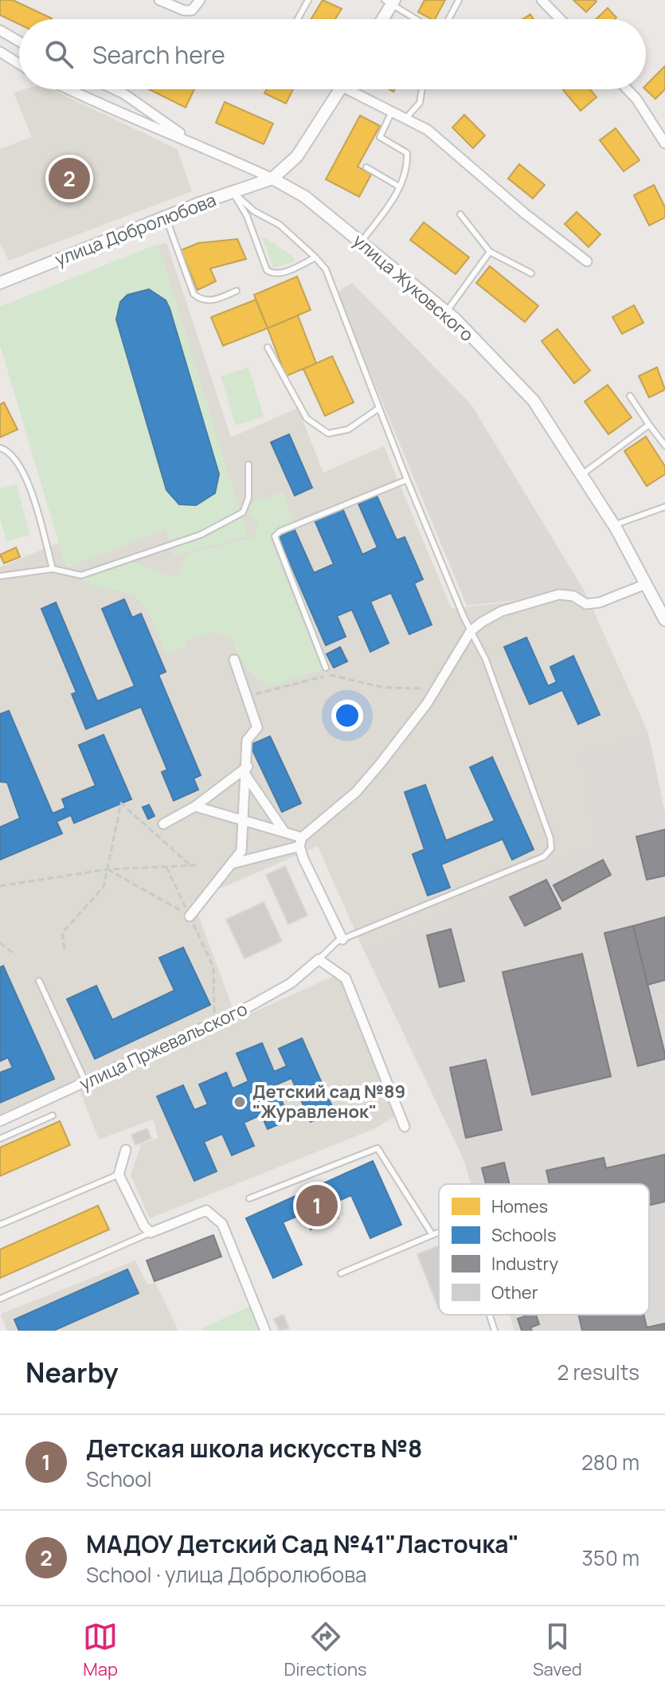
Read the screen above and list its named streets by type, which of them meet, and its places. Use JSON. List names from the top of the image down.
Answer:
{
  "streets": {
    "street": ["улица Добролюбова", "улица Жуковского", "улица Пржевальского"]
  },
  "crossings": [
    ["улица Добролюбова", "улица Жуковского"]
  ],
  "places": ["Детский сад №89 \"Журавленок\""],
  "legend": [
    "Homes",
    "Schools",
    "Industry",
    "Other"
  ],
  "page": {
    "search": "Search here",
    "pins": ["2", "1"],
    "heading": ["Nearby", "2 results"],
    "list": [
      {
        "mark": "1",
        "name": "Детская школа искусств №8",
        "note": "School",
        "value": "280 m"
      },
      {
        "mark": "2",
        "name": "МАДОУ Детский Сад №41\"Ласточка\"",
        "note": "School · улица Добролюбова",
        "value": "350 m"
      }
    ],
    "nav": ["Map", "Directions", "Saved"]
  }
}
